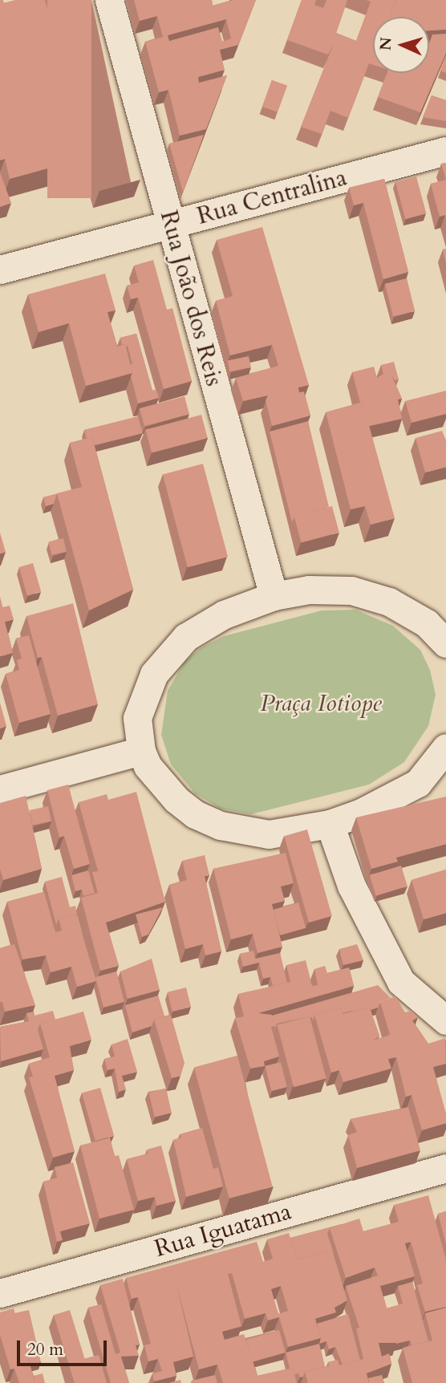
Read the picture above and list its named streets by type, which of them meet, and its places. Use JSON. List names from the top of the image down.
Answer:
{
  "streets": {
    "street": ["Rua Centralina", "Rua João dos Reis", "Rua Iguatama"]
  },
  "crossings": [
    ["Rua Centralina", "Rua João dos Reis"]
  ],
  "parks": ["Praça Iotiope"],
  "scale_bar": "20 m",
  "north": "left"
}
